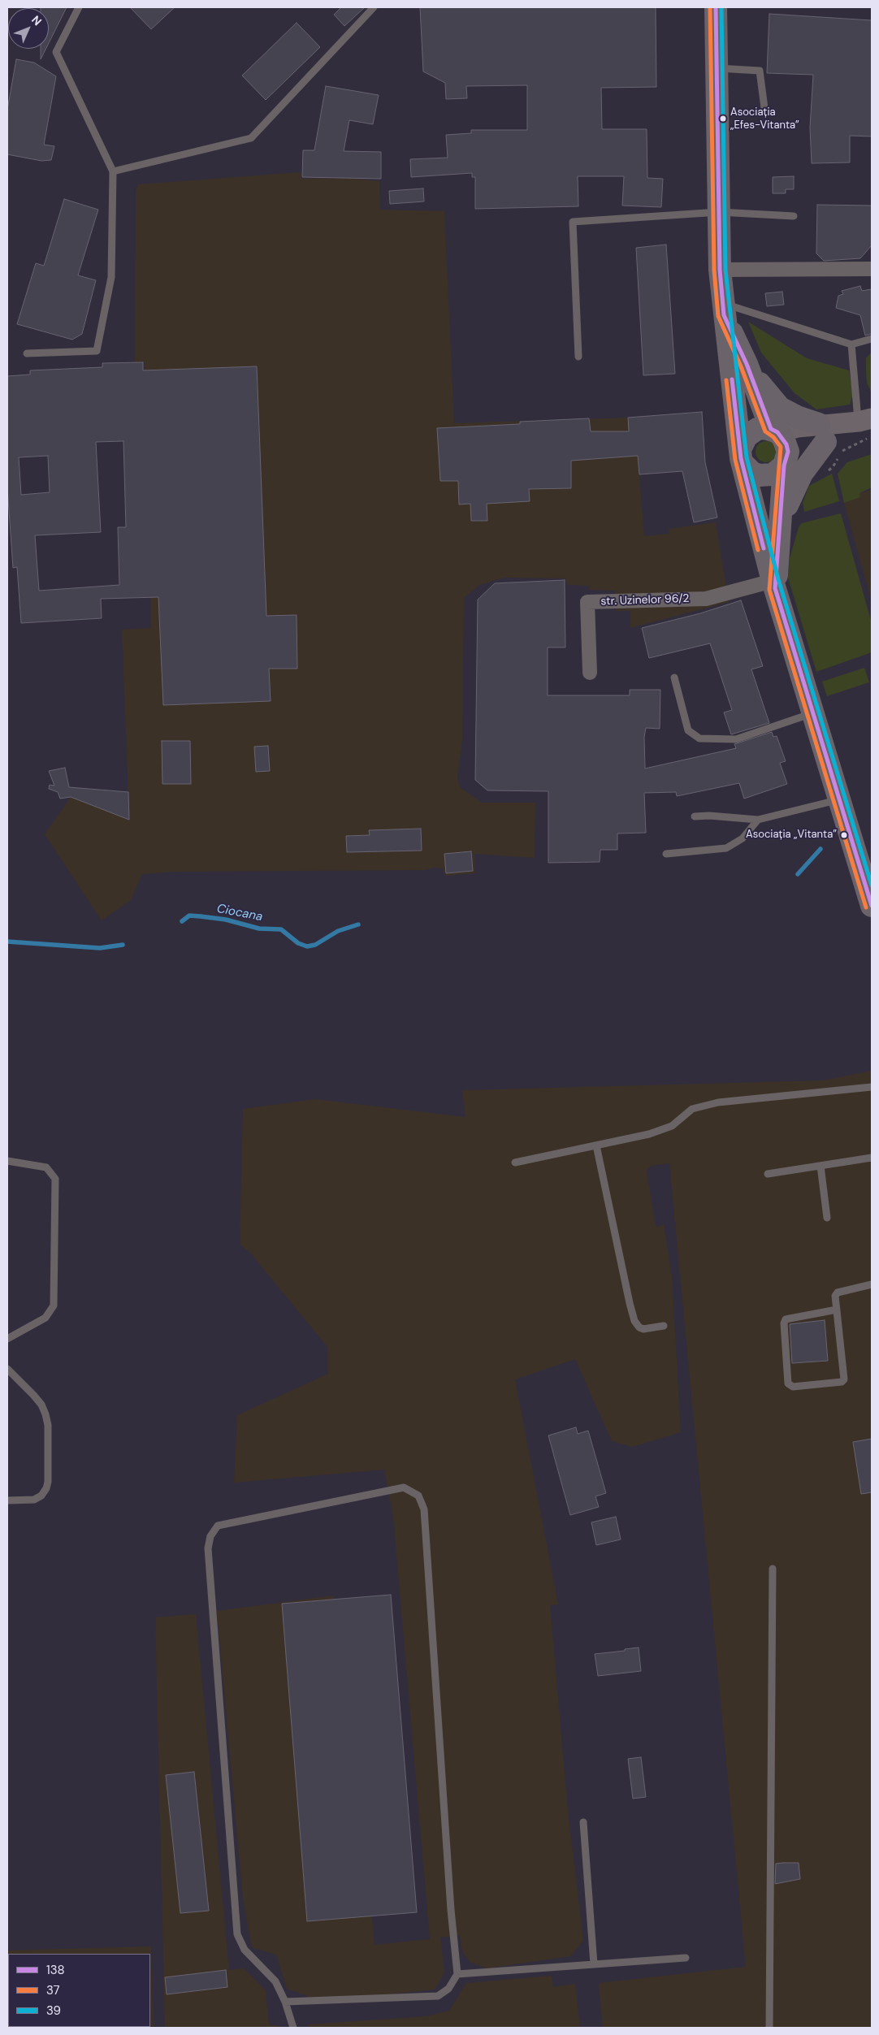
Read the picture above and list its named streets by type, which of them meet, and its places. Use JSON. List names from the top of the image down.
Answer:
{
  "streets": {
    "street": ["str. Uzinelor 96/2"]
  },
  "water": ["Ciocana"],
  "places": ["Asociația „Efes-Vitanta”", "Asociația „Vitanta”"],
  "lines": ["transit line 138", "transit line 37", "transit line 39"],
  "legend": ["138", "37", "39"],
  "north": "top right"
}
